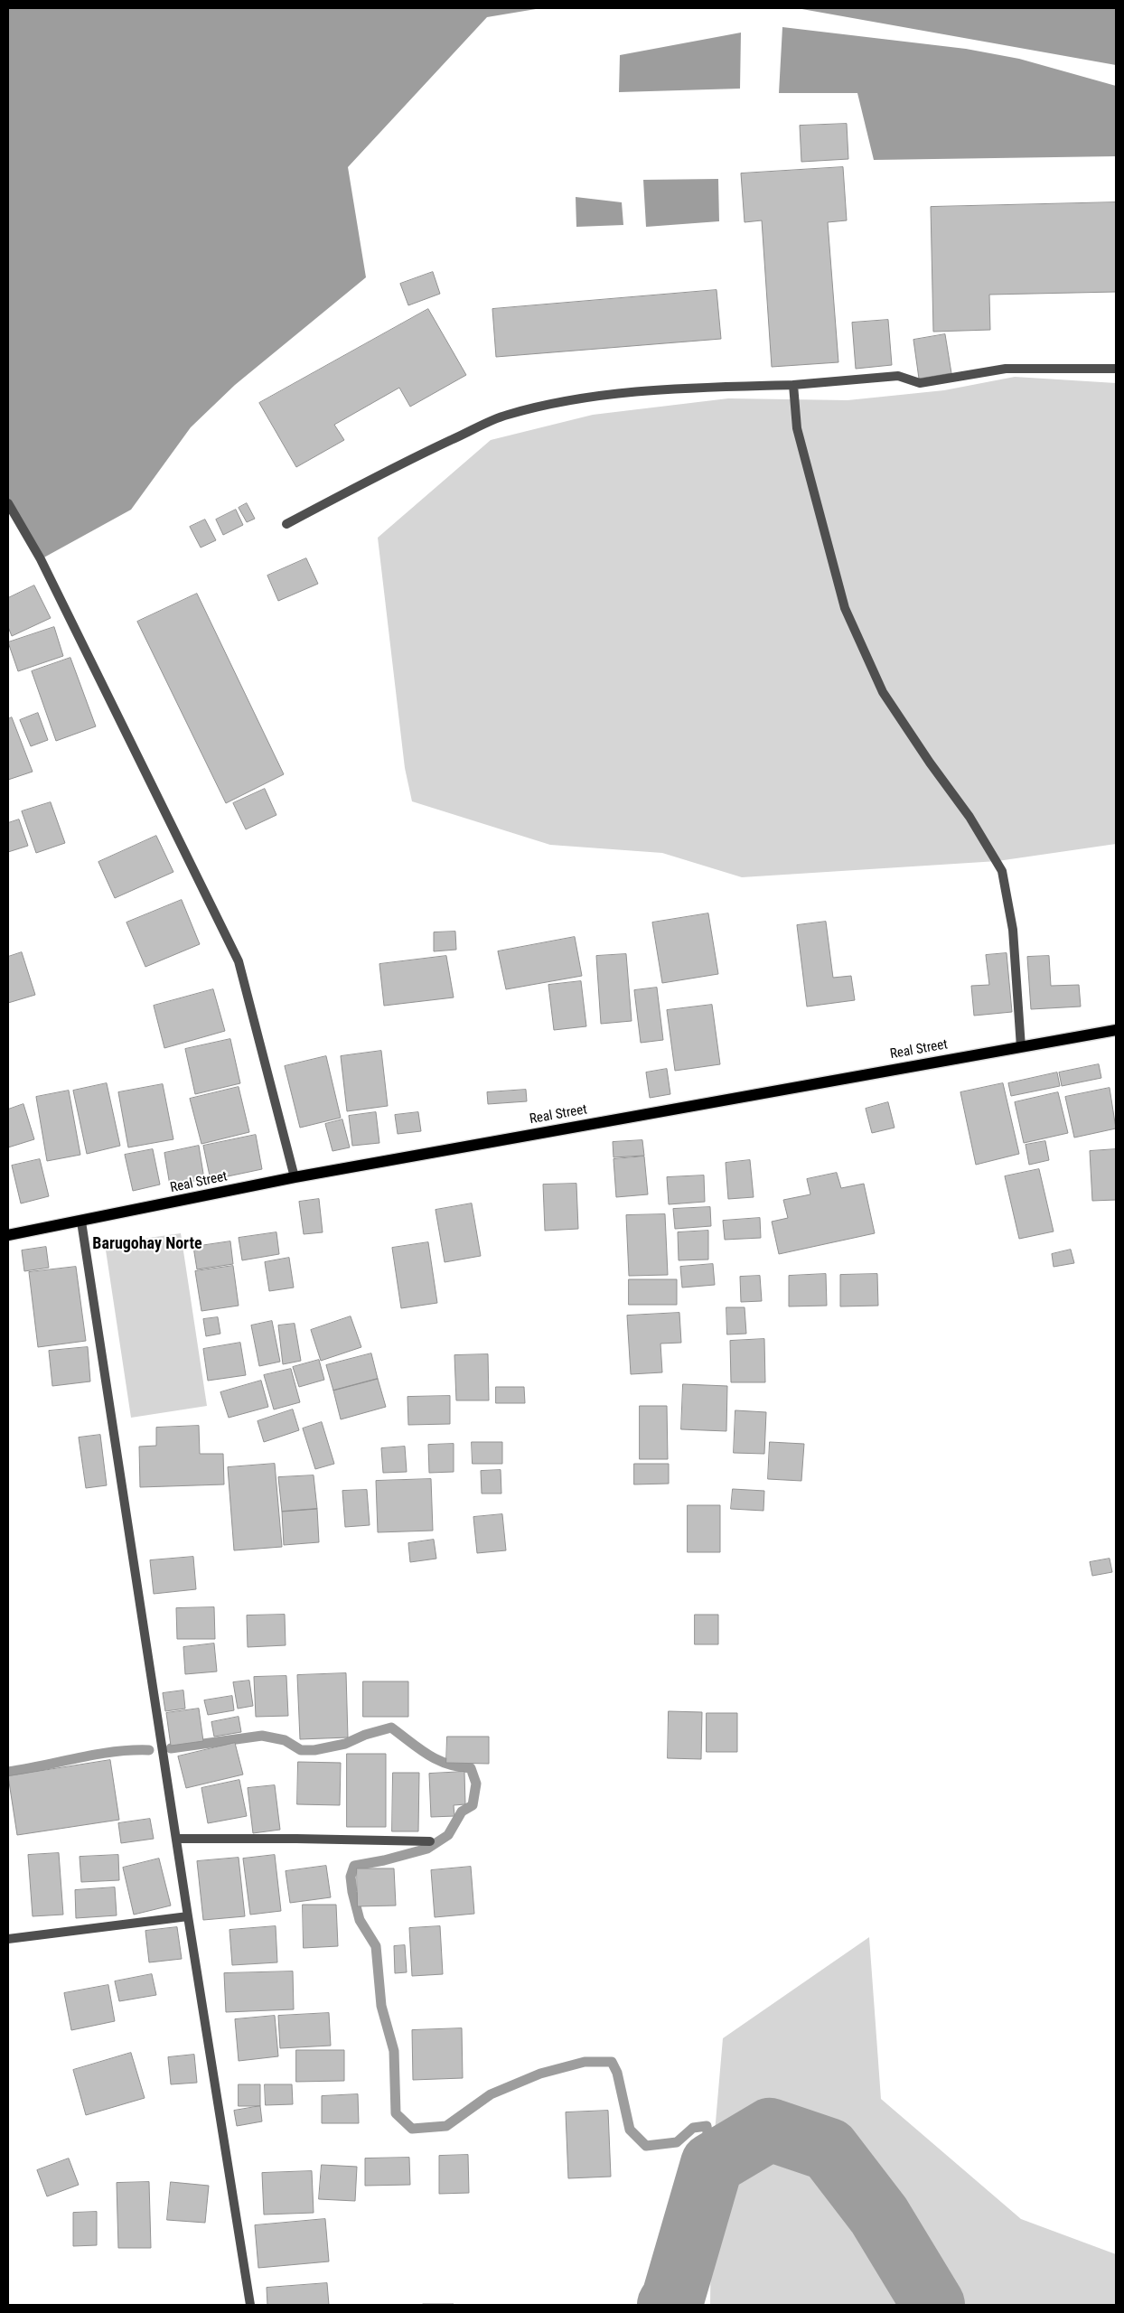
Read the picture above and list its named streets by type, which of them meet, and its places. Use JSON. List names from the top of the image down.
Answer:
{
  "streets": {
    "main road": ["Real Street"]
  },
  "districts": ["Barugohay Norte"]
}
